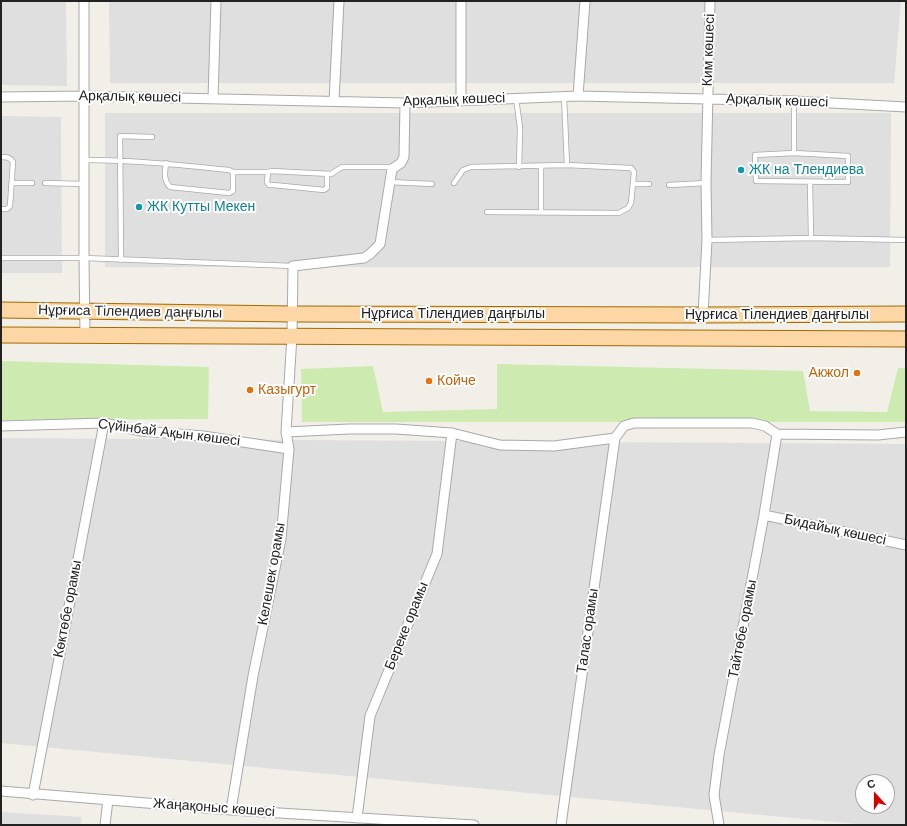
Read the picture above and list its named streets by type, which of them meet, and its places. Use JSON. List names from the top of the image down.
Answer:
{
  "streets": {
    "main road": ["Нұрғиса Тілендиев даңғылы"],
    "street": [
      "Ким көшесі",
      "Арқалық көшесі",
      "Сүйінбай Ақын көшесі",
      "Бидайық көшесі",
      "Келешек орамы",
      "Көктөбе орамы",
      "Береке орамы",
      "Тайтөбе орамы",
      "Талас орамы",
      "Жаңақоныс көшесі"
    ]
  },
  "crossings": [
    ["Ким көшесі", "Арқалық көшесі"],
    ["Ким көшесі", "Нұрғиса Тілендиев даңғылы"],
    ["Нұрғиса Тілендиев даңғылы", "Келешек орамы"],
    ["Сүйінбай Ақын көшесі", "Келешек орамы"],
    ["Сүйінбай Ақын көшесі", "Көктөбе орамы"],
    ["Бидайық көшесі", "Тайтөбе орамы"],
    ["Келешек орамы", "Жаңақоныс көшесі"],
    ["Көктөбе орамы", "Жаңақоныс көшесі"],
    ["Береке орамы", "Жаңақоныс көшесі"]
  ],
  "places": [
    "ЖК на Тлендиева",
    "ЖК Кутты Мекен",
    "Акжол",
    "Койче",
    "Казыгурт"
  ],
  "north": "top"
}
